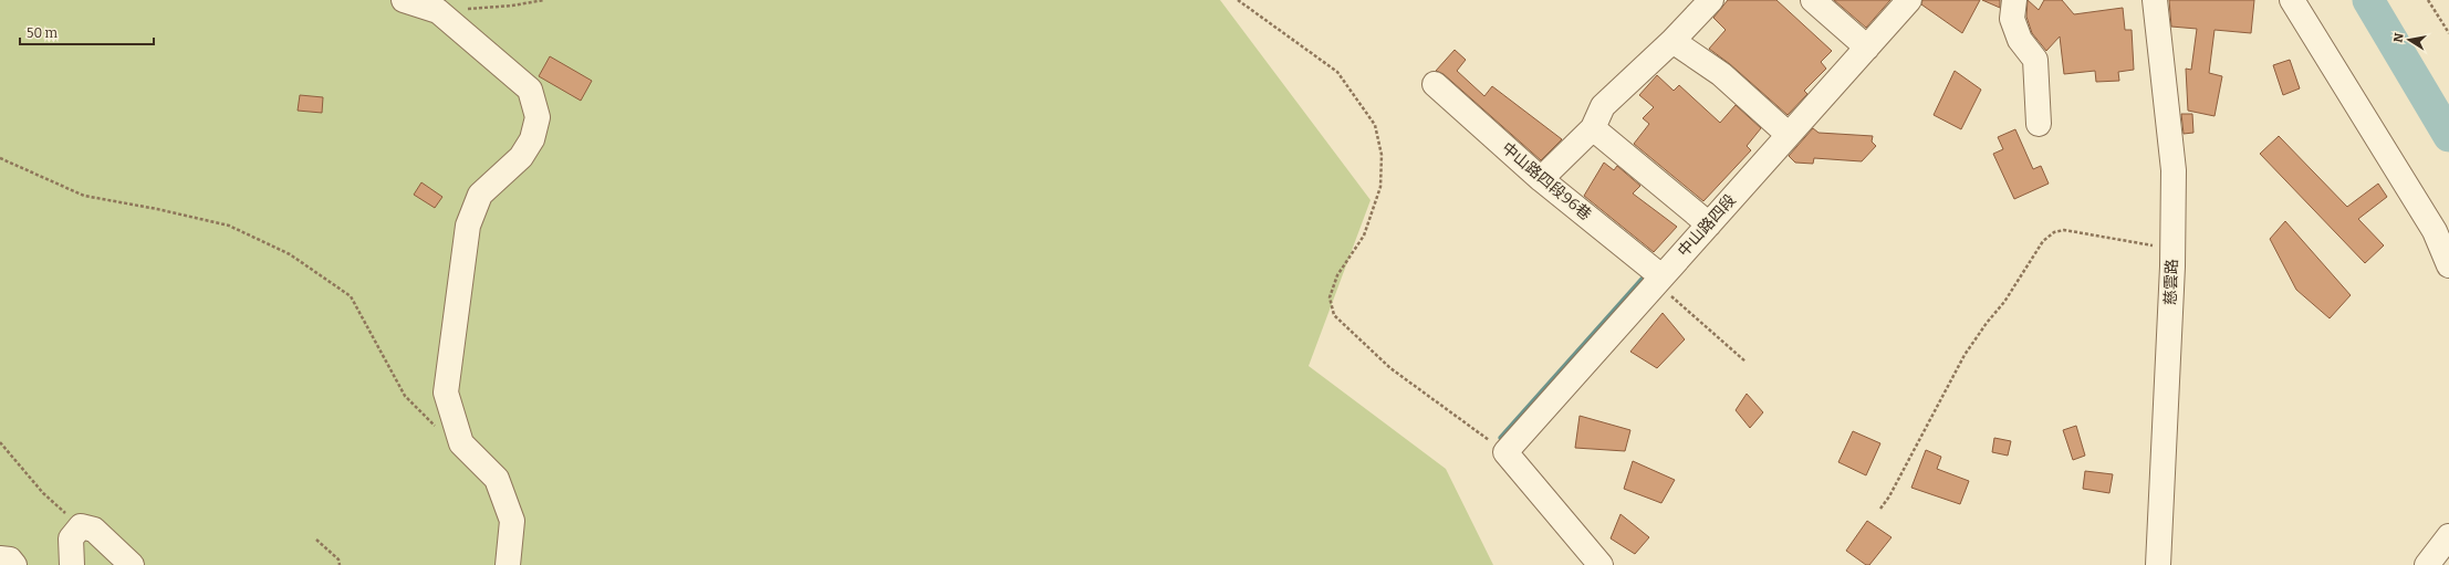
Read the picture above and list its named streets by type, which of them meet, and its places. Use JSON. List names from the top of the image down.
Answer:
{
  "streets": {
    "street": ["中山路四段96巷", "中山路四段", "慈雲路"]
  },
  "crossings": [
    ["中山路四段96巷", "中山路四段"]
  ],
  "scale_bar": "50 m",
  "north": "left"
}
